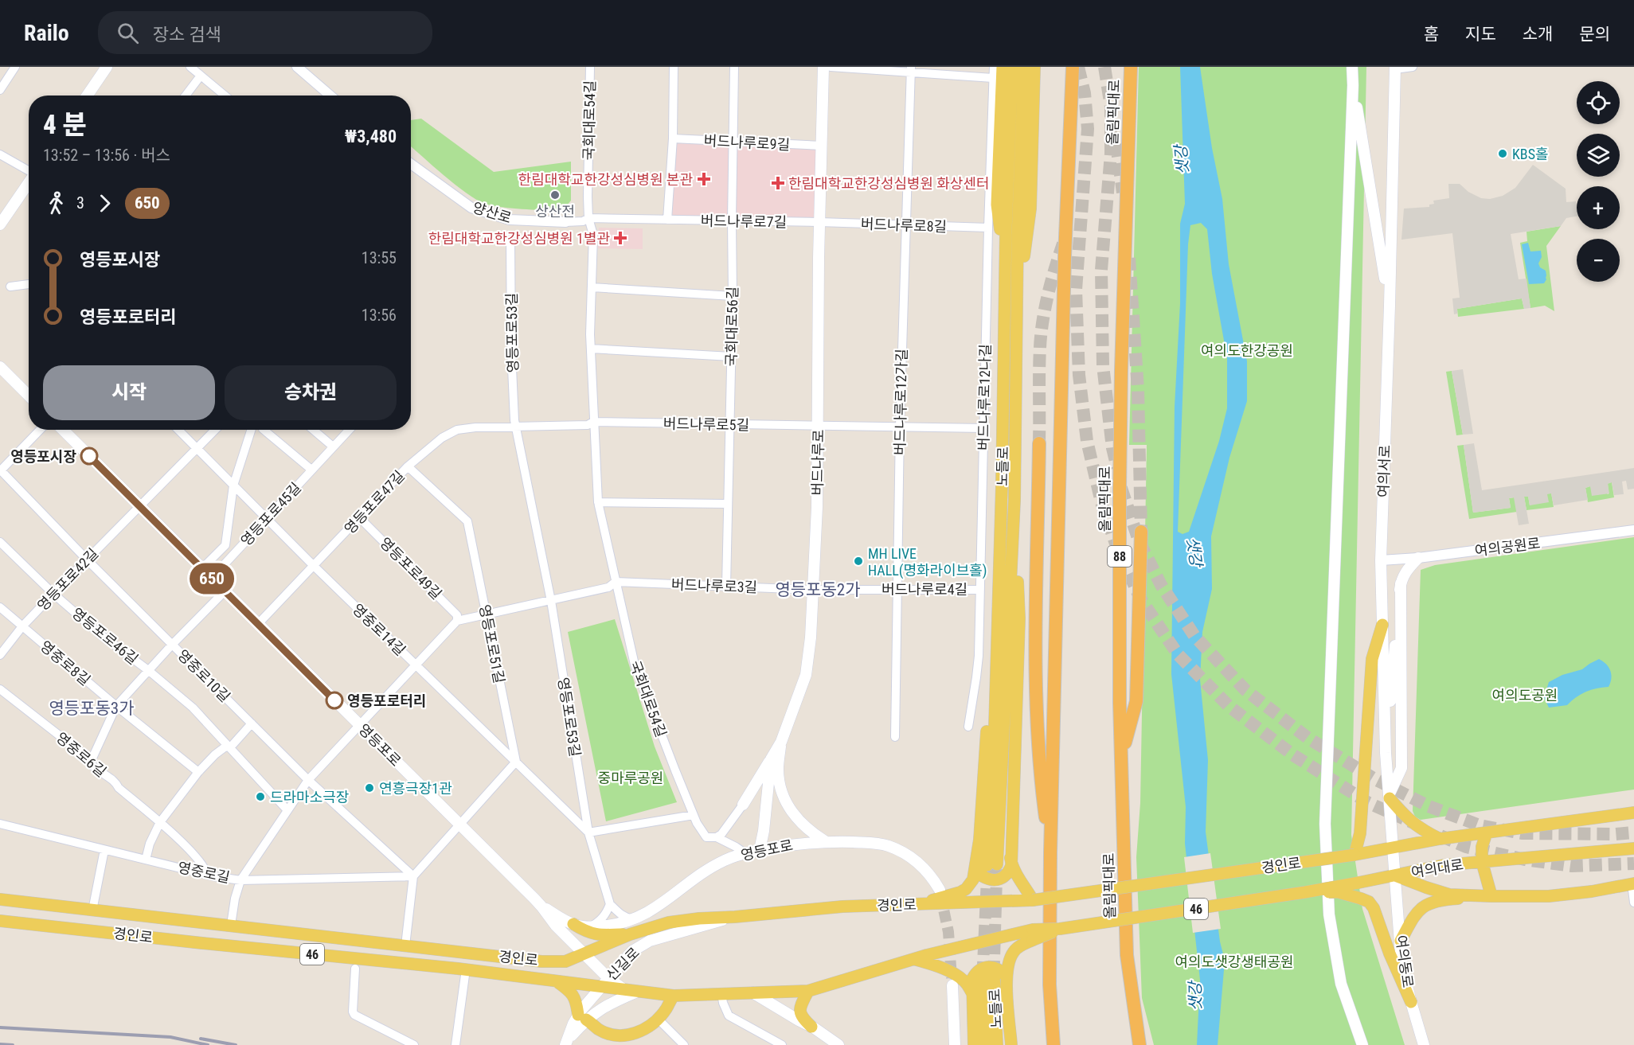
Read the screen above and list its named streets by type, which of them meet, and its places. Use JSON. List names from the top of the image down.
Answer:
{
  "streets": {
    "highway": ["올림픽대로", "88"],
    "main road": [
      "버드나루로",
      "노들로",
      "여의서로",
      "영등포로",
      "경인로",
      "여의대로",
      "46",
      "여의동로",
      "신길로"
    ],
    "street": [
      "국회대로54길",
      "버드나루로9길",
      "양산로",
      "버드나루로7길",
      "버드나루로8길",
      "국회대로56길",
      "영등포로53길",
      "버드나루로12나길",
      "버드나루로12가길",
      "버드나루로5길",
      "영등포로47길",
      "영등포로45길",
      "여의공원로",
      "영등포로49길",
      "영등포로42길",
      "버드나루로3길",
      "버드나루로4길",
      "영중로14길",
      "영등포로46길",
      "영등포로51길",
      "영중로8길",
      "영중로10길",
      "영중로6길",
      "영중로길"
    ]
  },
  "crossings": [
    ["국회대로54길", "버드나루로7길"],
    ["국회대로54길", "버드나루로5길"],
    ["국회대로54길", "버드나루로3길"],
    ["버드나루로9길", "국회대로56길"],
    ["버드나루로9길", "버드나루로"],
    ["버드나루로7길", "버드나루로8길"],
    ["버드나루로7길", "국회대로56길"],
    ["버드나루로7길", "버드나루로"],
    ["버드나루로8길", "버드나루로12나길"],
    ["버드나루로8길", "버드나루로12가길"],
    ["버드나루로8길", "버드나루로"],
    ["국회대로56길", "버드나루로5길"],
    ["국회대로56길", "버드나루로3길"],
    ["영등포로53길", "영등포로47길"],
    ["영등포로53길", "영중로14길"],
    ["버드나루로12나길", "버드나루로5길"],
    ["버드나루로12나길", "버드나루로4길"],
    ["버드나루로12가길", "버드나루로5길"],
    ["버드나루로12가길", "버드나루로4길"],
    ["버드나루로5길", "버드나루로"],
    ["버드나루로", "버드나루로3길"],
    ["버드나루로", "버드나루로4길"],
    ["버드나루로", "영등포로"],
    ["여의서로", "여의공원로"],
    ["여의서로", "경인로"],
    ["여의서로", "여의대로"],
    ["여의서로", "46"],
    ["여의서로", "여의동로"],
    ["영등포로47길", "영등포로49길"],
    ["영등포로47길", "영중로14길"],
    ["영등포로47길", "영등포로51길"],
    ["영등포로47길", "영등포로"],
    ["영등포로45길", "영중로14길"],
    ["영등포로45길", "영등포로"],
    ["영등포로42길", "영중로14길"],
    ["영등포로42길", "영등포로46길"],
    ["영등포로42길", "영중로8길"],
    ["영등포로42길", "영중로10길"],
    ["영등포로42길", "영등포로"],
    ["버드나루로3길", "버드나루로4길"],
    ["영중로14길", "영등포로51길"],
    ["영등포로46길", "영중로8길"],
    ["영등포로46길", "영중로10길"],
    ["영등포로46길", "영등포로"],
    ["영등포로46길", "영중로6길"],
    ["영중로10길", "영중로길"],
    ["영등포로", "경인로"],
    ["영등포로", "신길로"],
    ["영중로6길", "영중로길"],
    ["경인로", "여의대로"],
    ["경인로", "46"],
    ["경인로", "신길로"],
    ["여의대로", "46"],
    ["여의대로", "여의동로"],
    ["46", "여의동로"]
  ],
  "districts": ["영등포동2가", "영등포동3가"],
  "water": ["샛강"],
  "parks": [
    "여의도한강공원",
    "여의도공원",
    "중마루공원",
    "여의도샛강생태공원"
  ],
  "places": {
    "other": [
      "KBS홀",
      "상산전",
      "영등포시장",
      "MH LIVE HALL(명화라이브홀)",
      "영등포로터리",
      "연흥극장1관",
      "드라마소극장"
    ],
    "health": ["한림대학교한강성심병원 본관", "한림대학교한강성심병원 화상센터", "한림대학교한강성심병원 1별관"]
  },
  "lines": ["bus line 650"],
  "page": {
    "header": "Railo",
    "search": "장소 검색",
    "nav": [
      "홈",
      "지도",
      "소개",
      "문의"
    ],
    "on_map": "650",
    "map_buttons": ["+", "−"],
    "heading": ["4 분", "13:52 – 13:56 · 버스", "₩3,480"],
    "legs": ["3", "650"],
    "list": [
      {
        "name": "영등포시장",
        "value": "13:55"
      },
      {
        "name": "영등포로터리",
        "value": "13:56"
      }
    ],
    "buttons": ["시작", "승차권"]
  }
}
